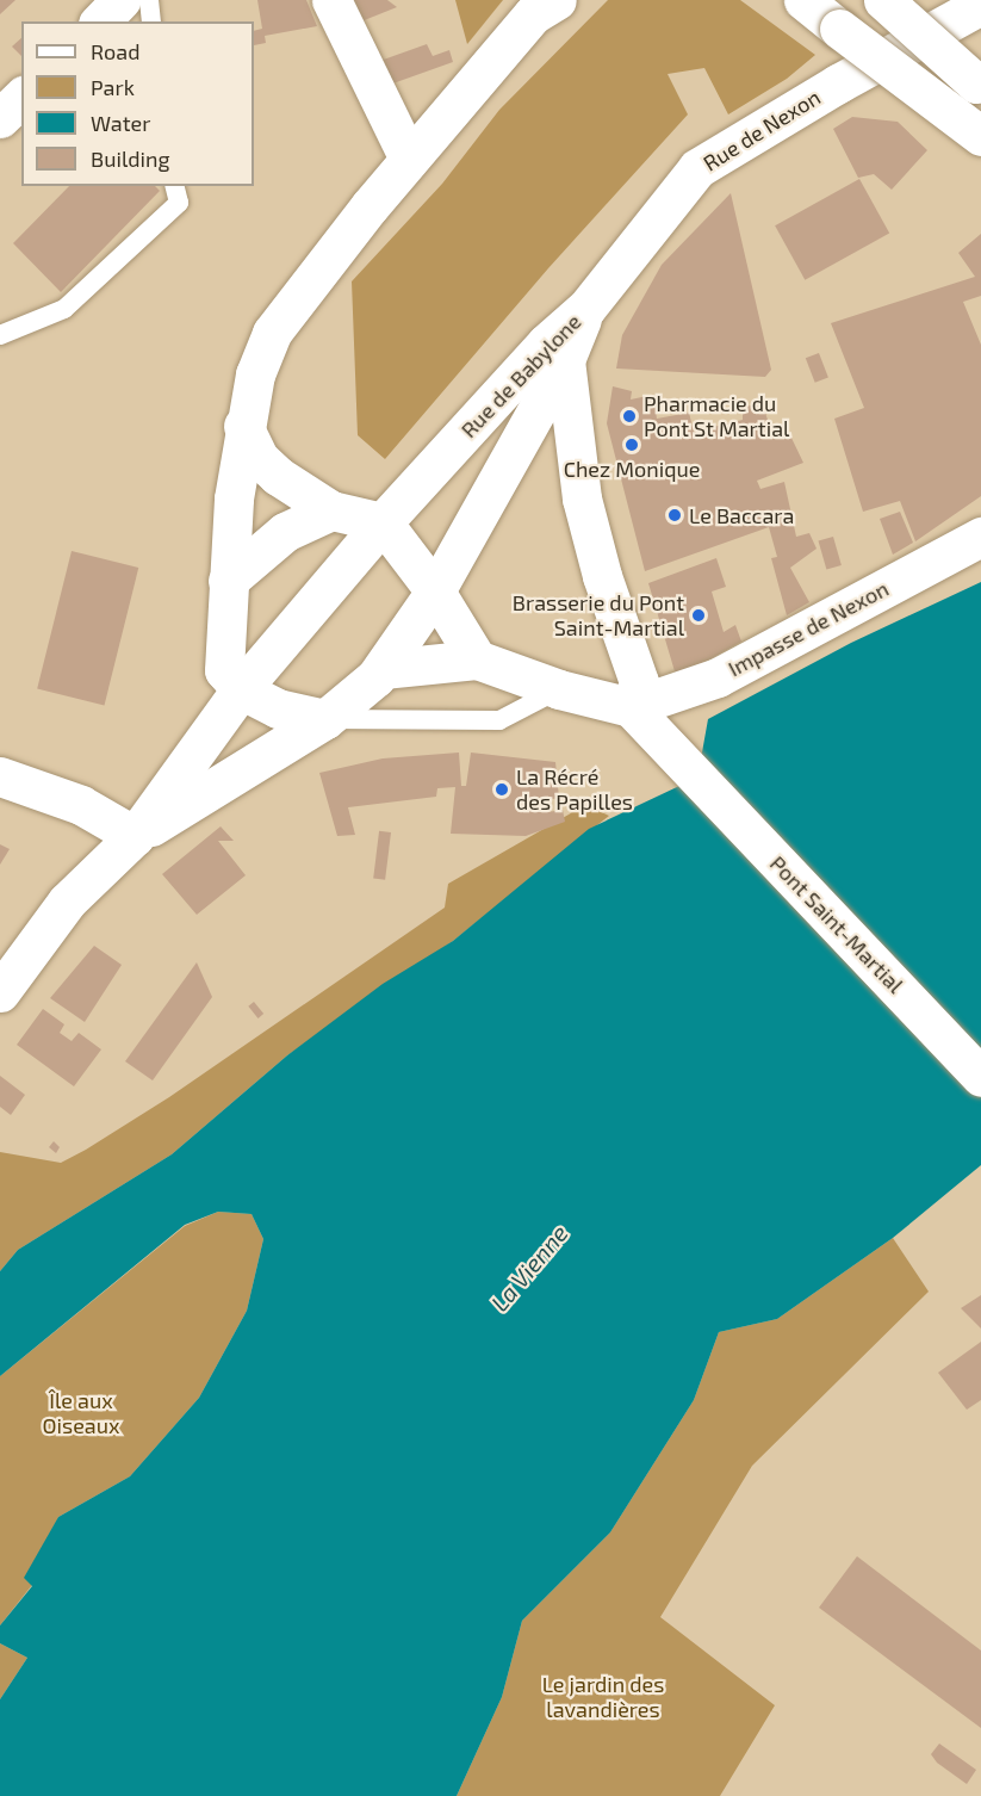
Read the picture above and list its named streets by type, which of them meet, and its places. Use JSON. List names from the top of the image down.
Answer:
{
  "streets": {
    "street": [
      "Rue de Nexon",
      "Rue de Babylone",
      "Impasse de Nexon",
      "Pont Saint-Martial"
    ]
  },
  "crossings": [
    ["Rue de Nexon", "Rue de Babylone"],
    ["Impasse de Nexon", "Pont Saint-Martial"]
  ],
  "water": ["La Vienne"],
  "parks": ["Île aux Oiseaux", "Le jardin des lavandières"],
  "places": [
    "Pharmacie du Pont St Martial",
    "Chez Monique",
    "Le Baccara",
    "Brasserie du Pont Saint-Martial",
    "La Récré des Papilles"
  ],
  "legend": [
    "Road",
    "Park",
    "Water",
    "Building"
  ]
}
